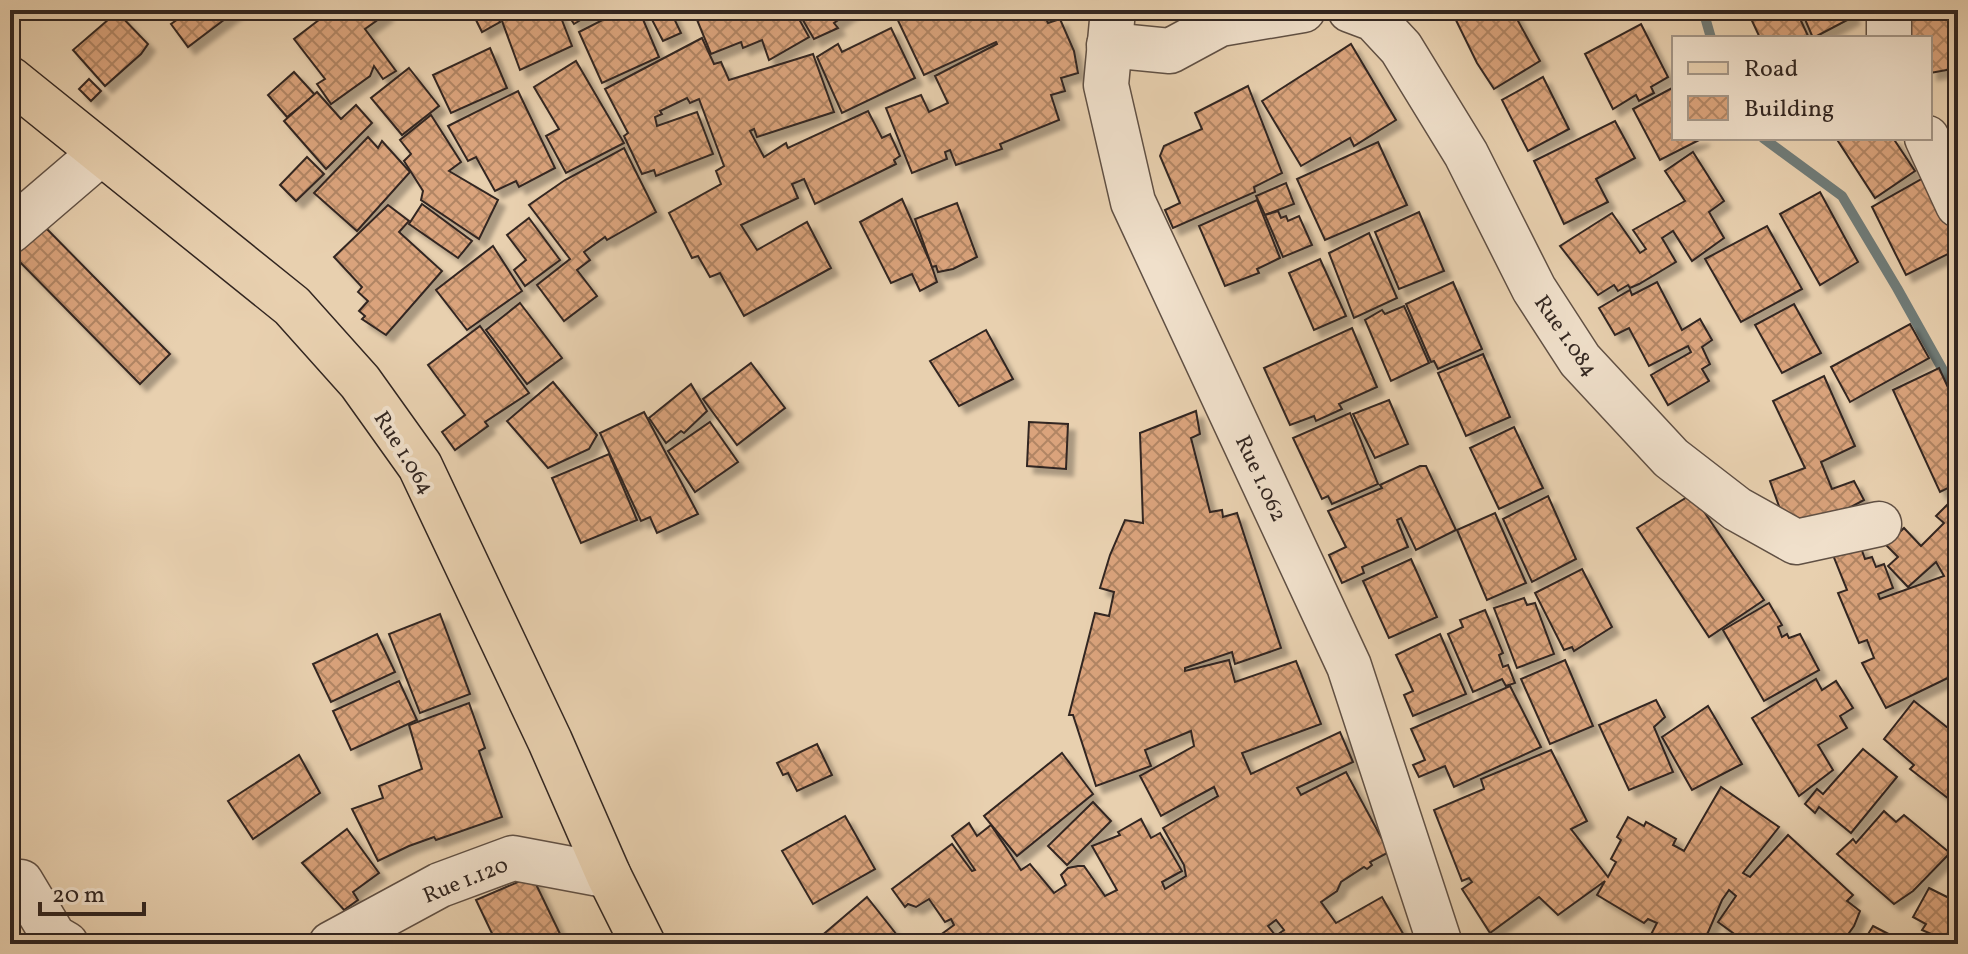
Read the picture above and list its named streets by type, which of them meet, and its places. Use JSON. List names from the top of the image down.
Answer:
{
  "streets": {
    "main road": ["Rue 1.064"],
    "street": ["Rue 1.084", "Rue 1.062", "Rue 1.120"]
  },
  "crossings": [
    ["Rue 1.064", "Rue 1.120"]
  ],
  "legend": ["Road", "Building"],
  "scale_bar": "20 m"
}
